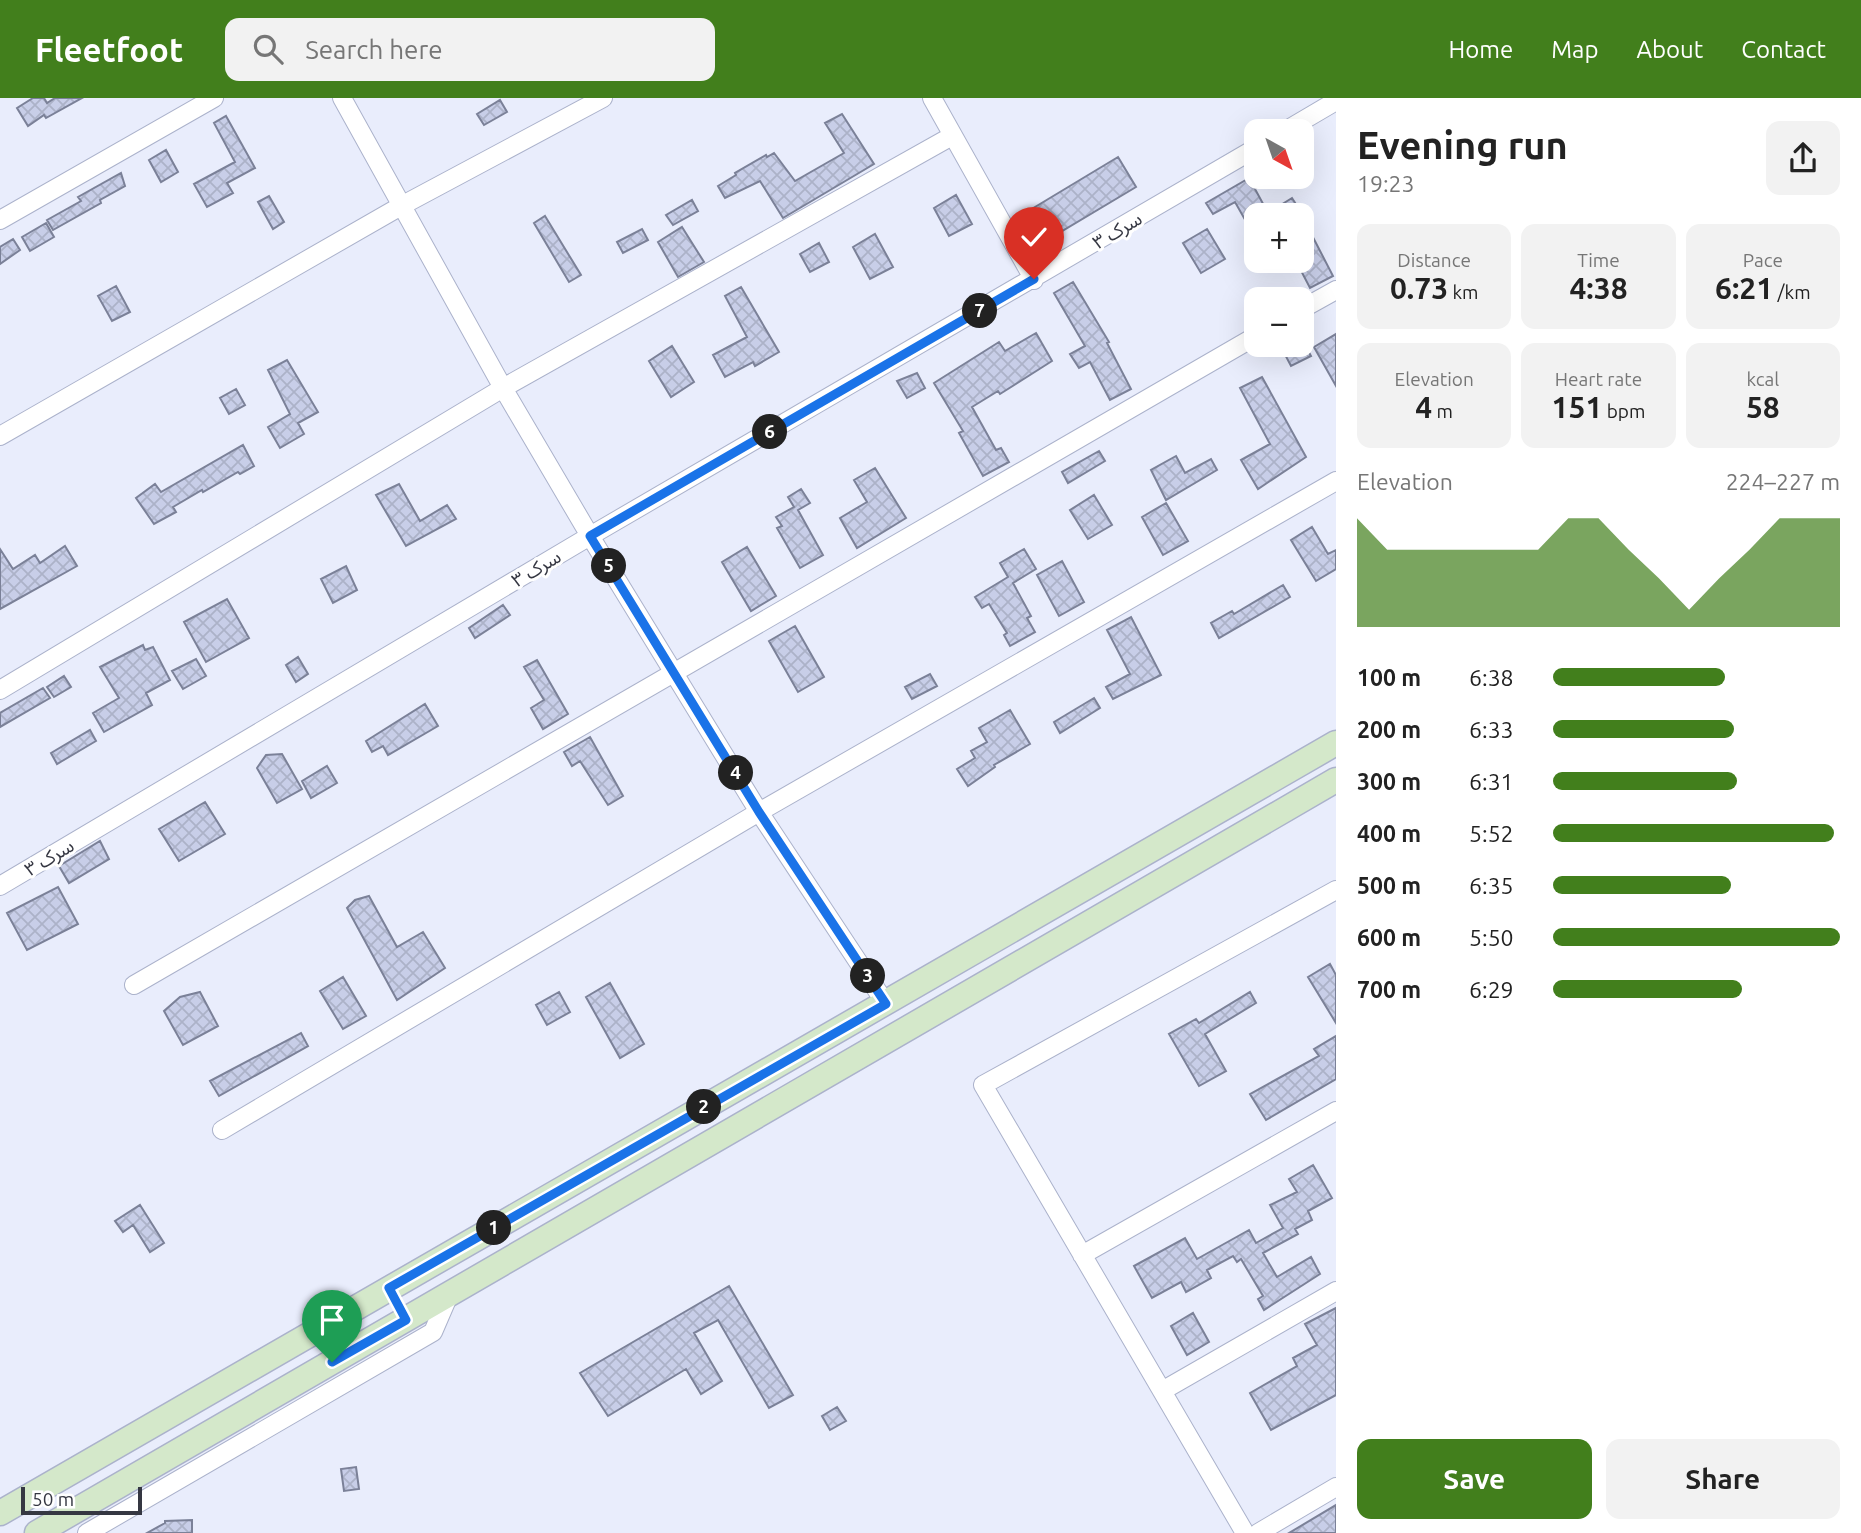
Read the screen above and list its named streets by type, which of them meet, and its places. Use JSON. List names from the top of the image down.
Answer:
{
  "streets": {
    "street": ["سرک ۳"]
  },
  "scale_bar": "50 m",
  "north": "bottom right",
  "page": {
    "header": "Fleetfoot",
    "search": "Search here",
    "nav": [
      "Home",
      "Map",
      "About",
      "Contact"
    ],
    "heading": ["Evening run", "19:23"],
    "map_buttons": ["+", "−"],
    "stats": [
      ["Distance", "0.73 km"],
      ["Time", "4:38"],
      ["Pace", "6:21 /km"],
      ["Elevation", "4 m"],
      ["Heart rate", "151 bpm"],
      ["kcal", "58"]
    ],
    "pins": [
      "7",
      "6",
      "5",
      "4",
      "3",
      "2",
      "1"
    ],
    "chart": ["Elevation", "224–227 m"],
    "list": [
      {
        "name": "100 m",
        "note": "6:38"
      },
      {
        "name": "200 m",
        "note": "6:33"
      },
      {
        "name": "300 m",
        "note": "6:31"
      },
      {
        "name": "400 m",
        "note": "5:52"
      },
      {
        "name": "500 m",
        "note": "6:35"
      },
      {
        "name": "600 m",
        "note": "5:50"
      },
      {
        "name": "700 m",
        "note": "6:29"
      }
    ],
    "buttons": ["Save", "Share"],
    "scale": "50 m"
  }
}
